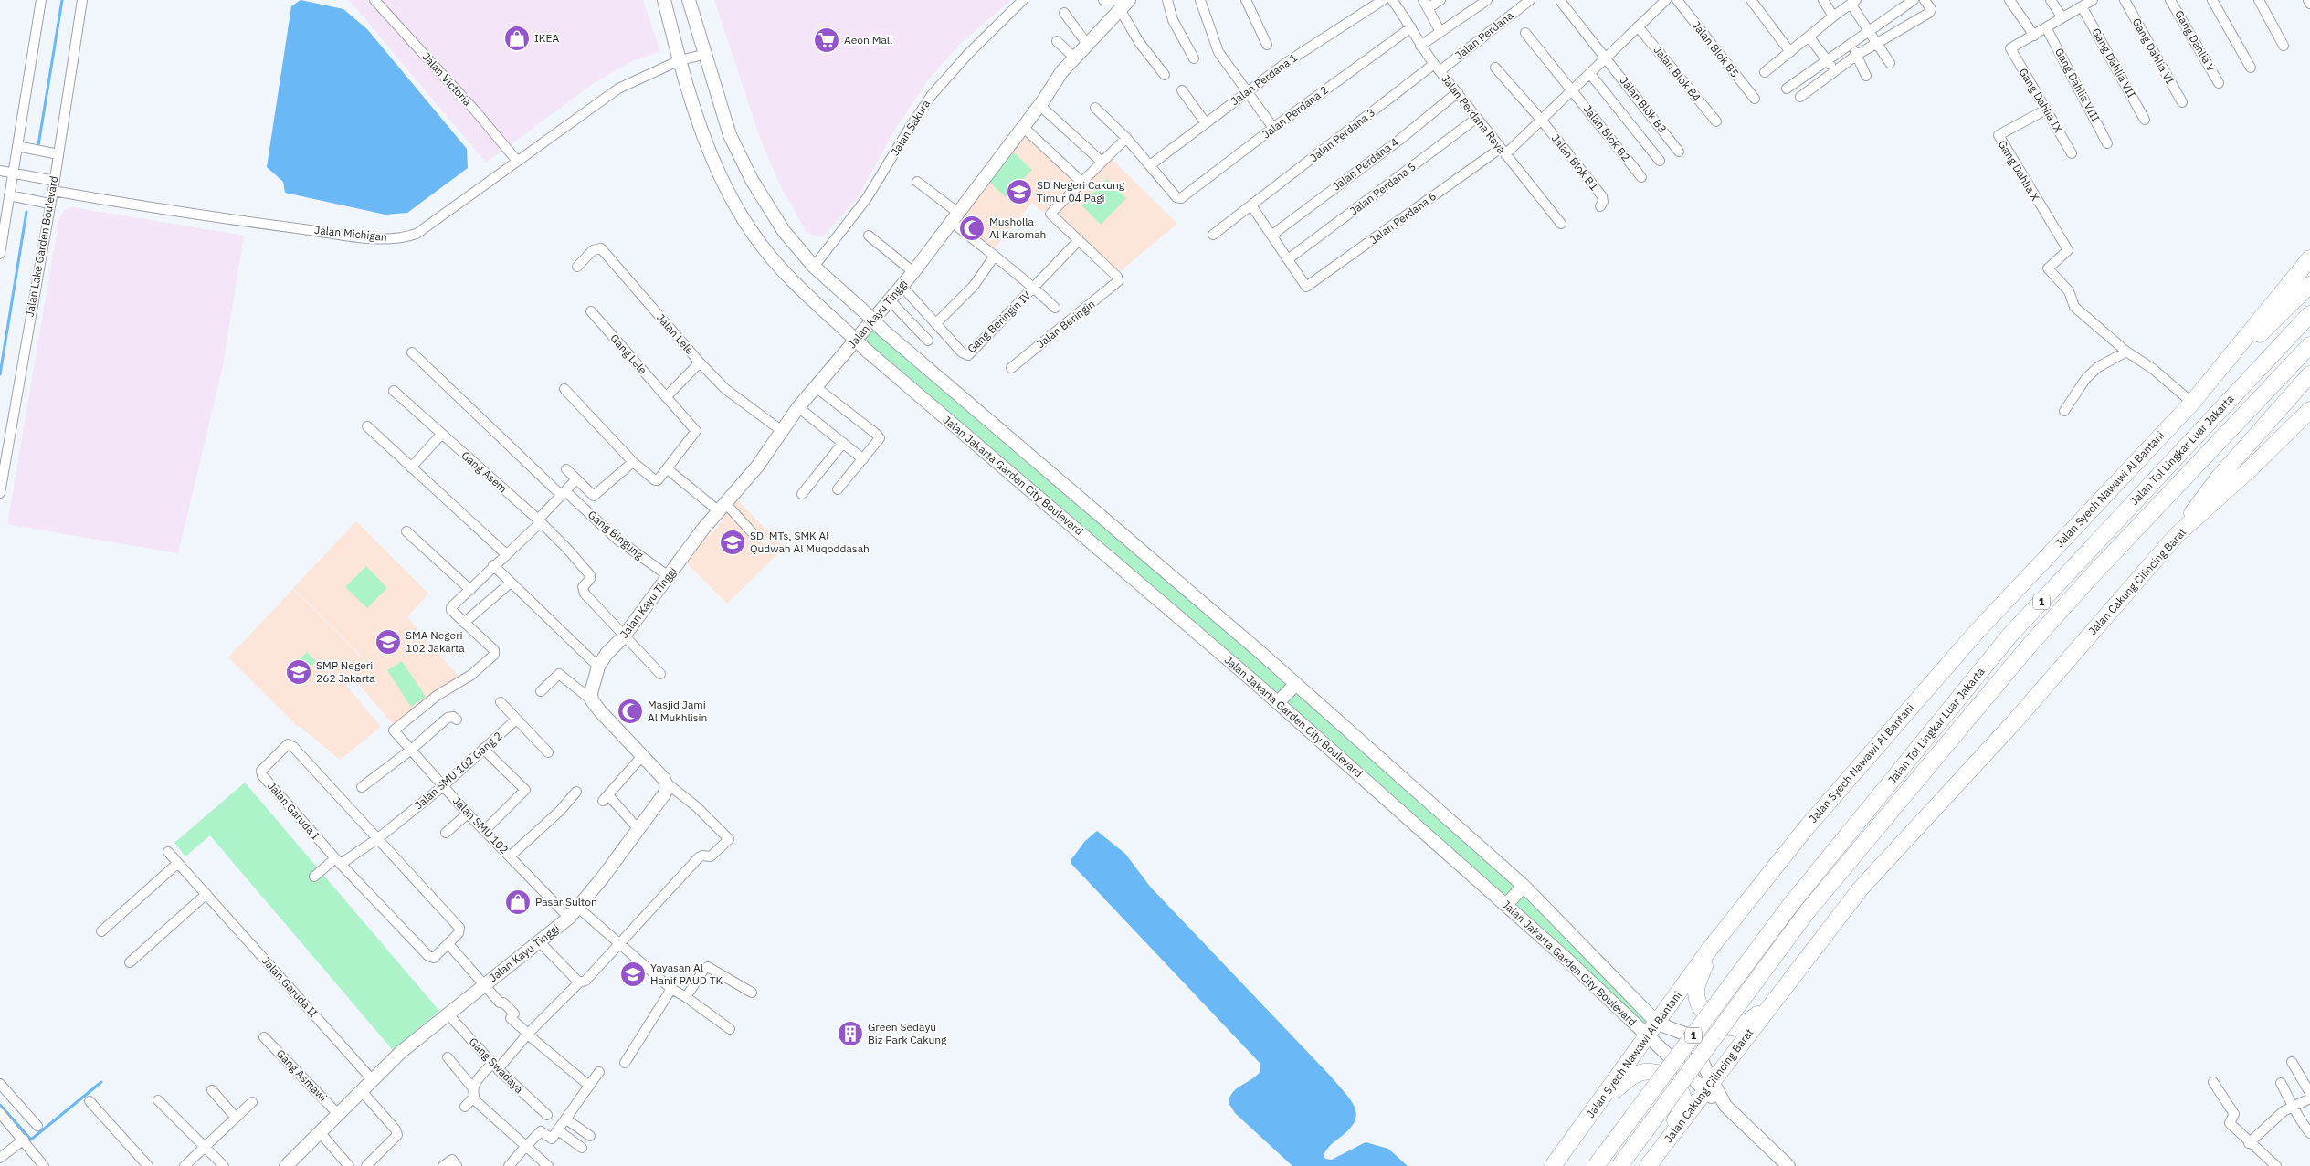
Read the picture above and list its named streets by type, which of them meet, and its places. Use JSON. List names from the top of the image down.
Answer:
{
  "streets": {
    "highway": [
      "Jalan Tol Lingkar Luar Jakarta",
      "Jalan Syech Nawawi Al Bantani",
      "Jalan Cakung Cilincing Barat",
      "1"
    ],
    "street": [
      "Jalan Perdana",
      "Gang Dahlia V",
      "Jalan Blok B5",
      "Gang Dahlia VI",
      "Gang Dahlia VII",
      "Jalan Blok B4",
      "Jalan Victoria",
      "Jalan Perdana 1",
      "Gang Dahlia VIII",
      "Gang Dahlia IX",
      "Jalan Blok B3",
      "Jalan Perdana 2",
      "Jalan Perdana Raya",
      "Jalan Sakura",
      "Jalan Blok B2",
      "Jalan Perdana 3",
      "Jalan Blok B1",
      "Jalan Perdana 4",
      "Gang Dahlia X",
      "Jalan Perdana 5",
      "Jalan Perdana 6",
      "Jalan Michigan",
      "Jalan Lake Garden Boulevard",
      "Jalan Kayu Tinggi",
      "Gang Beringin IV",
      "Jalan Beringin",
      "Jalan Lele",
      "Gang Lele",
      "Gang Asem",
      "Jalan Jakarta Garden City Boulevard",
      "Gang Bingung",
      "Jalan SMU 102 Gang 2",
      "Jalan Garuda I",
      "Jalan SMU 102",
      "Jalan Garuda II",
      "Gang Swadaya",
      "Gang Asmawi"
    ]
  },
  "crossings": [
    ["Jalan Perdana", "Jalan Perdana Raya"],
    ["Jalan Perdana", "Jalan Perdana 3"],
    ["Jalan Blok B4", "Jalan Perdana 6"],
    ["Jalan Victoria", "Jalan Michigan"],
    ["Jalan Perdana 1", "Jalan Perdana 2"],
    ["Gang Dahlia IX", "Gang Dahlia X"],
    ["Jalan Blok B3", "Jalan Perdana 6"],
    ["Jalan Perdana 2", "Jalan Perdana Raya"],
    ["Jalan Perdana Raya", "Jalan Perdana 3"],
    ["Jalan Perdana Raya", "Jalan Perdana 4"],
    ["Jalan Perdana Raya", "Jalan Perdana 5"],
    ["Jalan Perdana Raya", "Jalan Perdana 6"],
    ["Jalan Sakura", "Jalan Jakarta Garden City Boulevard"],
    ["Jalan Blok B2", "Jalan Perdana 6"],
    ["Jalan Blok B1", "Jalan Perdana 6"],
    ["Jalan Perdana 5", "Jalan Perdana 6"],
    ["Jalan Michigan", "Jalan Lake Garden Boulevard"],
    ["Jalan Michigan", "Jalan Jakarta Garden City Boulevard"],
    ["Jalan Kayu Tinggi", "Gang Beringin IV"],
    ["Jalan Kayu Tinggi", "Jalan Lele"],
    ["Jalan Kayu Tinggi", "Gang Asem"],
    ["Jalan Kayu Tinggi", "Gang Bingung"],
    ["Jalan Kayu Tinggi", "Jalan SMU 102"],
    ["Jalan Kayu Tinggi", "Jalan Garuda II"],
    ["Jalan Kayu Tinggi", "Gang Swadaya"],
    ["Jalan Kayu Tinggi", "Gang Asmawi"],
    ["Gang Beringin IV", "Jalan Beringin"],
    ["Jalan Jakarta Garden City Boulevard", "Jalan Syech Nawawi Al Bantani"],
    ["Jalan Jakarta Garden City Boulevard", "Jalan Cakung Cilincing Barat"],
    ["Jalan SMU 102 Gang 2", "Jalan Garuda I"],
    ["Jalan SMU 102 Gang 2", "Jalan SMU 102"]
  ],
  "places": {
    "shop": ["IKEA", "Pasar Sulton"],
    "supermarket": ["Aeon Mall"],
    "school or university": [
      "SD Negeri Cakung Timur 04 Pagi",
      "SD, MTs, SMK Al Qudwah Al Muqoddasah",
      "SMA Negeri 102 Jakarta",
      "SMP Negeri 262 Jakarta",
      "Yayasan Al Hanif PAUD TK"
    ],
    "mosque": ["Musholla Al Karomah", "Masjid Jami Al Mukhlisin"],
    "building": ["Green Sedayu Biz Park Cakung"]
  }
}
